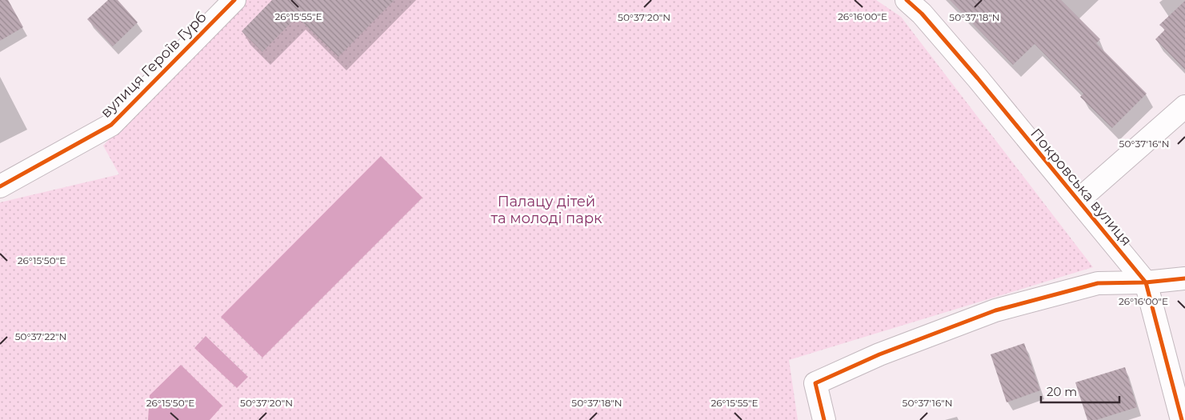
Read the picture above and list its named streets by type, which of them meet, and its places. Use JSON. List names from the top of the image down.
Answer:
{
  "streets": {
    "street": ["вулиця Героїв Гурб", "Покровська вулиця"]
  },
  "parks": ["Палацу дітей та молоді парк"],
  "scale_bar": "20 m",
  "coordinates": [
    "26°15'55\"E",
    "26°16'00\"E",
    "50°37'20\"N",
    "50°37'18\"N",
    "50°37'16\"N",
    "26°15'50\"E",
    "50°37'22\"N"
  ]
}
